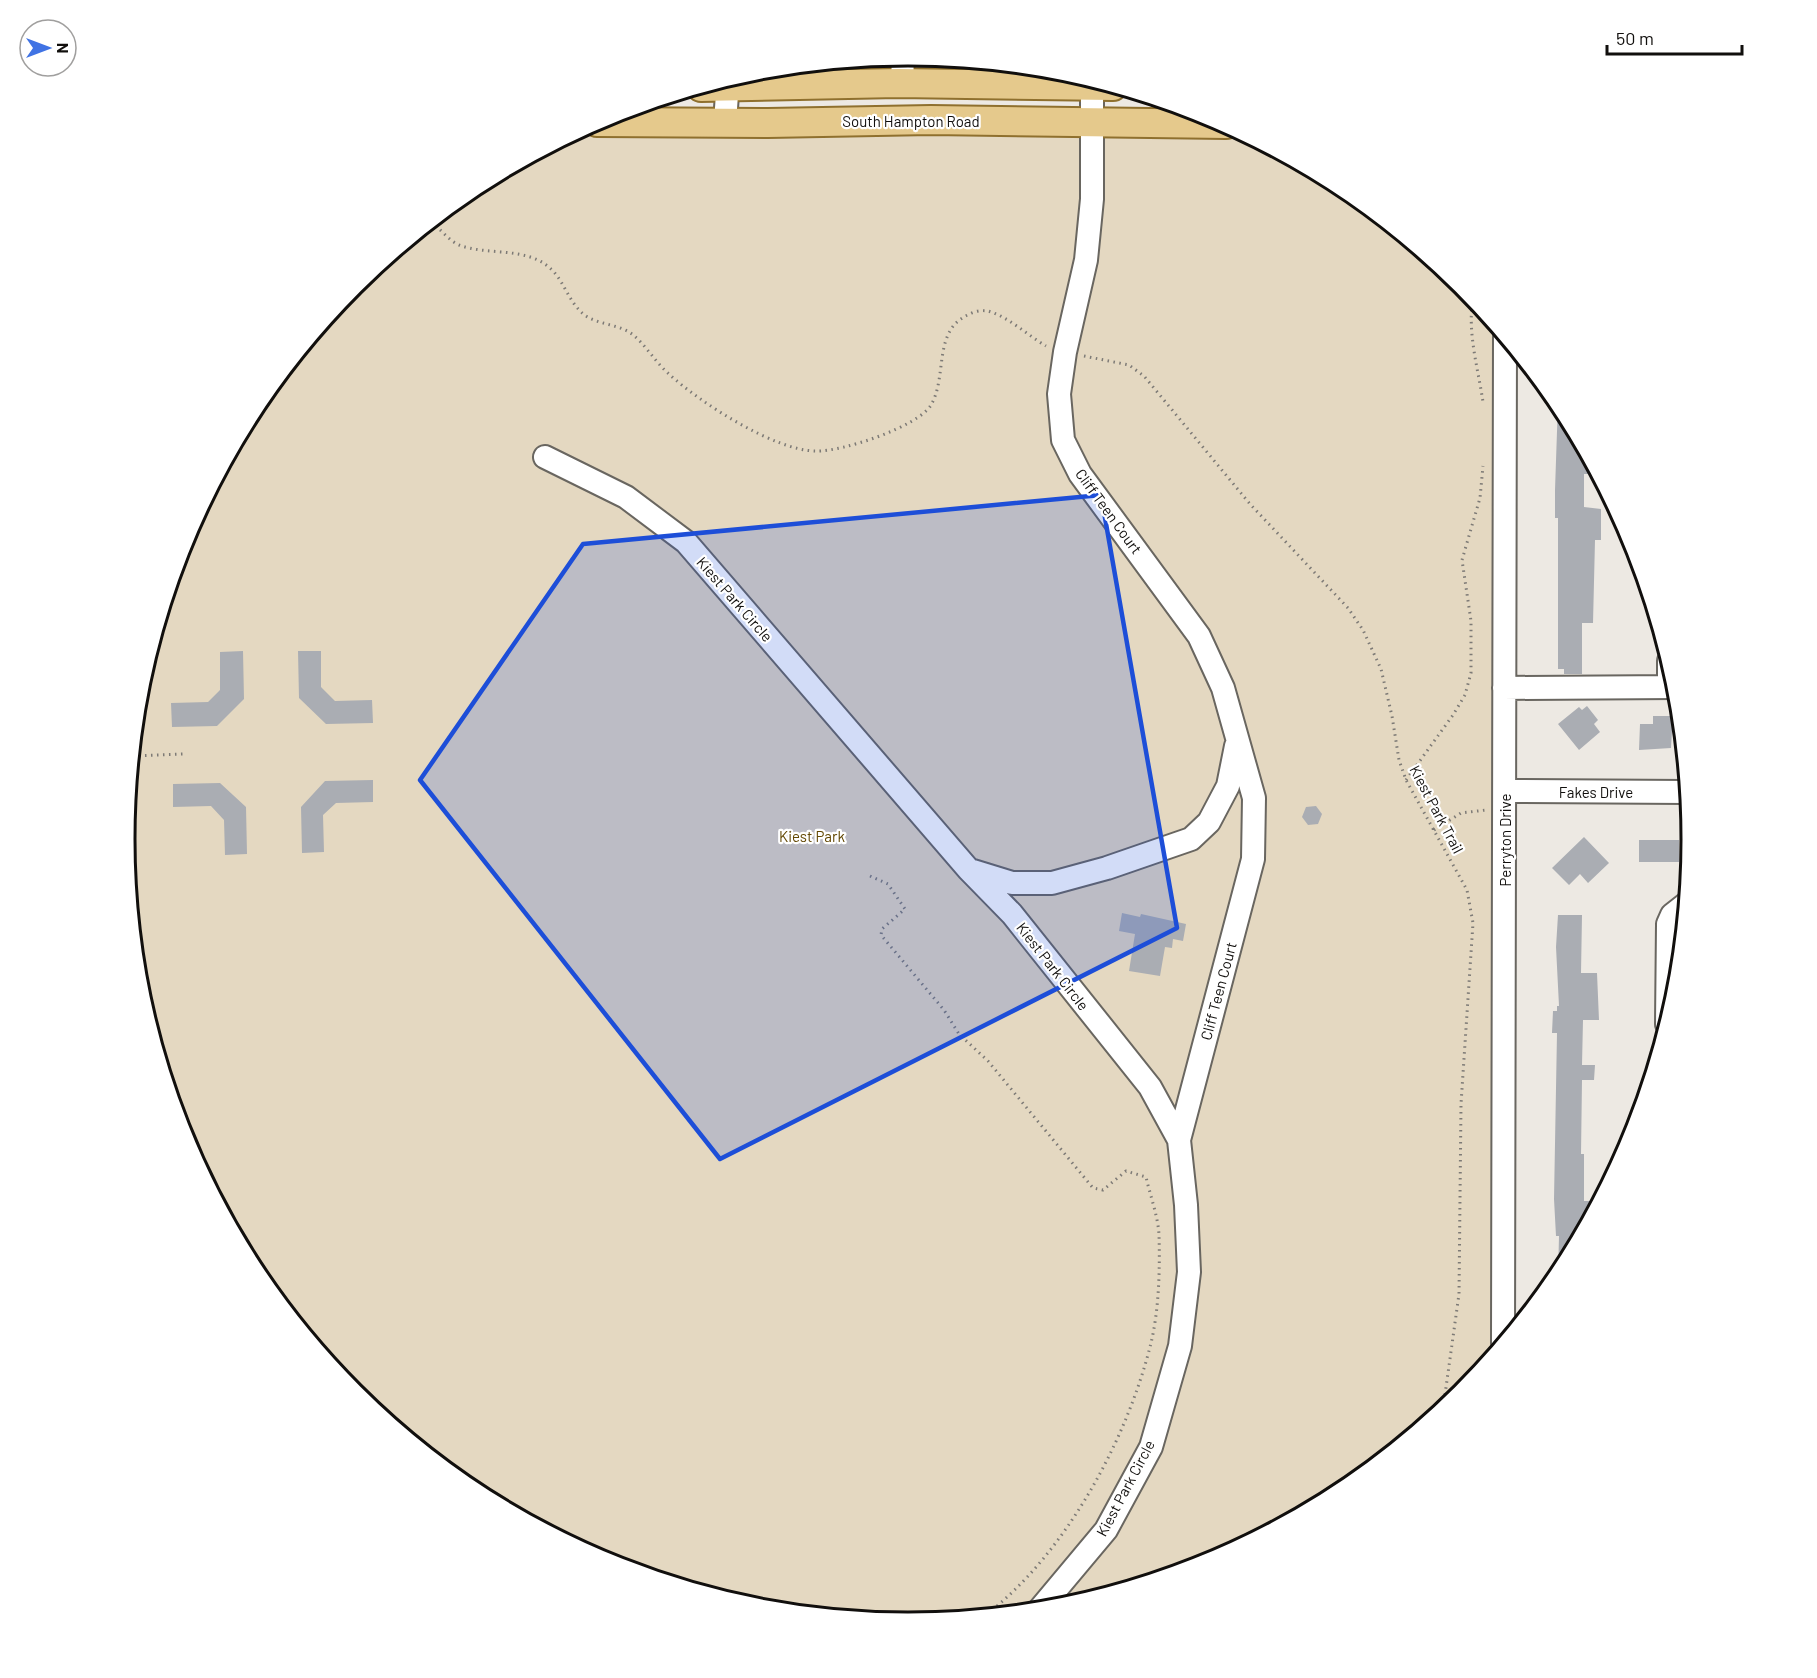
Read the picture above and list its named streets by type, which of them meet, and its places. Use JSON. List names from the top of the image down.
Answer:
{
  "streets": {
    "main road": ["South Hampton Road"],
    "street": [
      "Cliff Teen Court",
      "Kiest Park Circle",
      "Fakes Drive",
      "Perryton Drive"
    ],
    "path": ["Kiest Park Trail"]
  },
  "crossings": [
    ["South Hampton Road", "Cliff Teen Court"],
    ["Cliff Teen Court", "Kiest Park Circle"],
    ["Fakes Drive", "Perryton Drive"]
  ],
  "parks": ["Kiest Park"],
  "scale_bar": "50 m",
  "north": "right"
}
